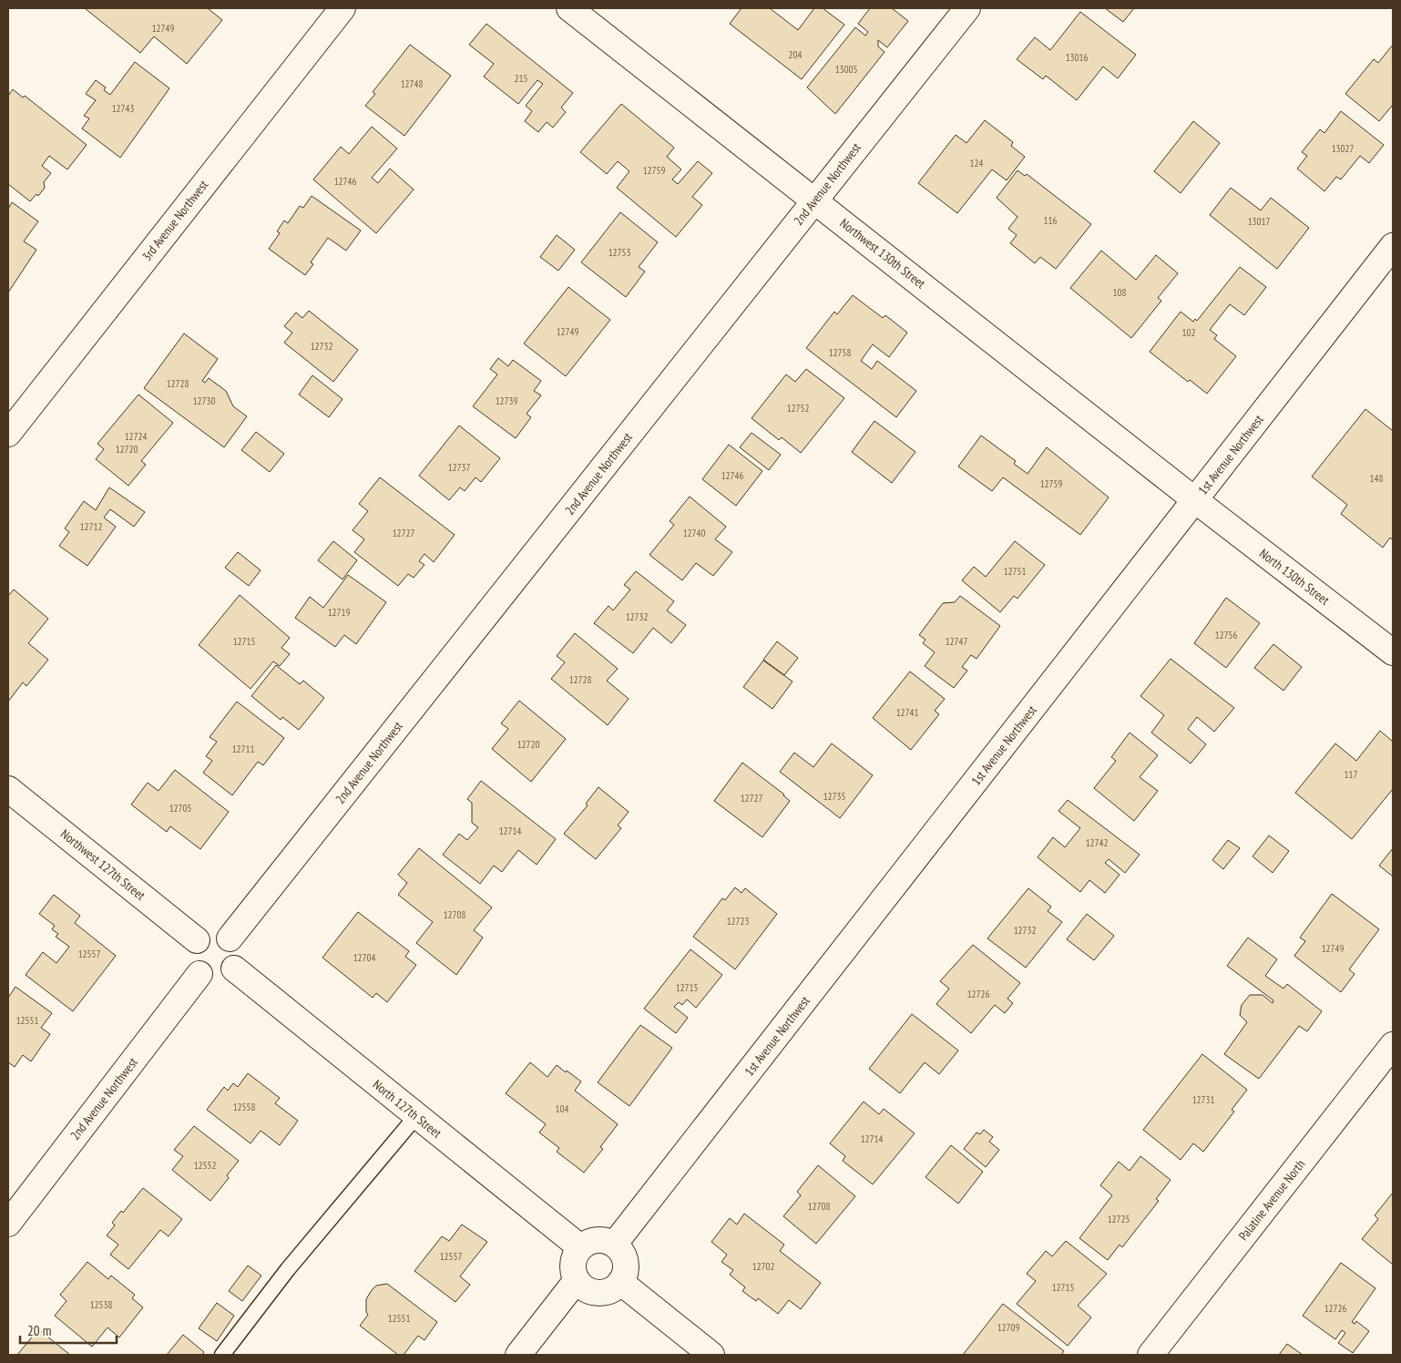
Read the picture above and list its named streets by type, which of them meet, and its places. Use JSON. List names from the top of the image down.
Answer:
{
  "streets": {
    "street": [
      "2nd Avenue Northwest",
      "3rd Avenue Northwest",
      "Northwest 130th Street",
      "1st Avenue Northwest",
      "North 130th Street",
      "Northwest 127th Street",
      "North 127th Street",
      "Palatine Avenue North"
    ]
  },
  "crossings": [
    ["2nd Avenue Northwest", "Northwest 130th Street"],
    ["2nd Avenue Northwest", "Northwest 127th Street"],
    ["2nd Avenue Northwest", "North 127th Street"],
    ["Northwest 130th Street", "1st Avenue Northwest"],
    ["Northwest 130th Street", "North 130th Street"],
    ["1st Avenue Northwest", "North 130th Street"],
    ["1st Avenue Northwest", "North 127th Street"],
    ["Northwest 127th Street", "North 127th Street"]
  ],
  "house_numbers": [
    "12749",
    "204",
    "13016",
    "13005",
    "215",
    "12748",
    "12743",
    "13027",
    "124",
    "12759",
    "12746",
    "116",
    "13017",
    "12753",
    "108",
    "12749",
    "102",
    "12732",
    "12758",
    "12728",
    "12730",
    "12739",
    "12752",
    "12724",
    "12720",
    "12737",
    "12746",
    "148",
    "12759",
    "12712",
    "12727",
    "12740",
    "12751",
    "12719",
    "12732",
    "12756",
    "12715",
    "12747",
    "12728",
    "12741",
    "12720",
    "12711",
    "117",
    "12735",
    "12727",
    "12705",
    "12714",
    "12742",
    "12708",
    "12723",
    "12732",
    "12749",
    "12557",
    "12704",
    "12715",
    "12726",
    "12551",
    "12731",
    "12558",
    "104",
    "12714",
    "12552",
    "12708",
    "12725",
    "12557",
    "12702",
    "12715",
    "12538",
    "12726",
    "12551",
    "12709"
  ],
  "scale_bar": "20 m"
}
